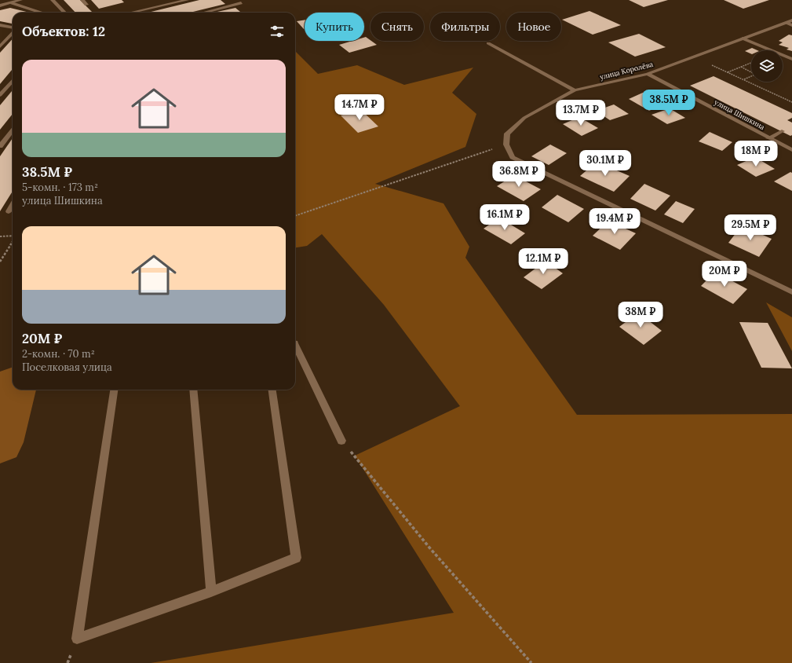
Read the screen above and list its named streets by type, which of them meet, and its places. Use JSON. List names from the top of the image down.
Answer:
{
  "streets": {
    "street": ["улица Королёва", "улица Шишкина"]
  },
  "crossings": [
    ["улица Королёва", "улица Шишкина"]
  ],
  "page": {
    "chip": [
      "Купить",
      "Снять",
      "Фильтры",
      "Новое"
    ],
    "heading": "Объектов: 12",
    "list": [
      {
        "name": "38.5M ₽",
        "note": "5-комн. · 173 m² · улица Шишкина"
      },
      {
        "name": "20M ₽",
        "note": "2-комн. · 70 m² · Поселковая улица"
      }
    ],
    "price": [
      "38.5M ₽",
      "14.7M ₽",
      "13.7M ₽",
      "18M ₽",
      "30.1M ₽",
      "36.8M ₽",
      "16.1M ₽",
      "19.4M ₽",
      "29.5M ₽",
      "12.1M ₽",
      "20M ₽",
      "38M ₽"
    ]
  }
}
